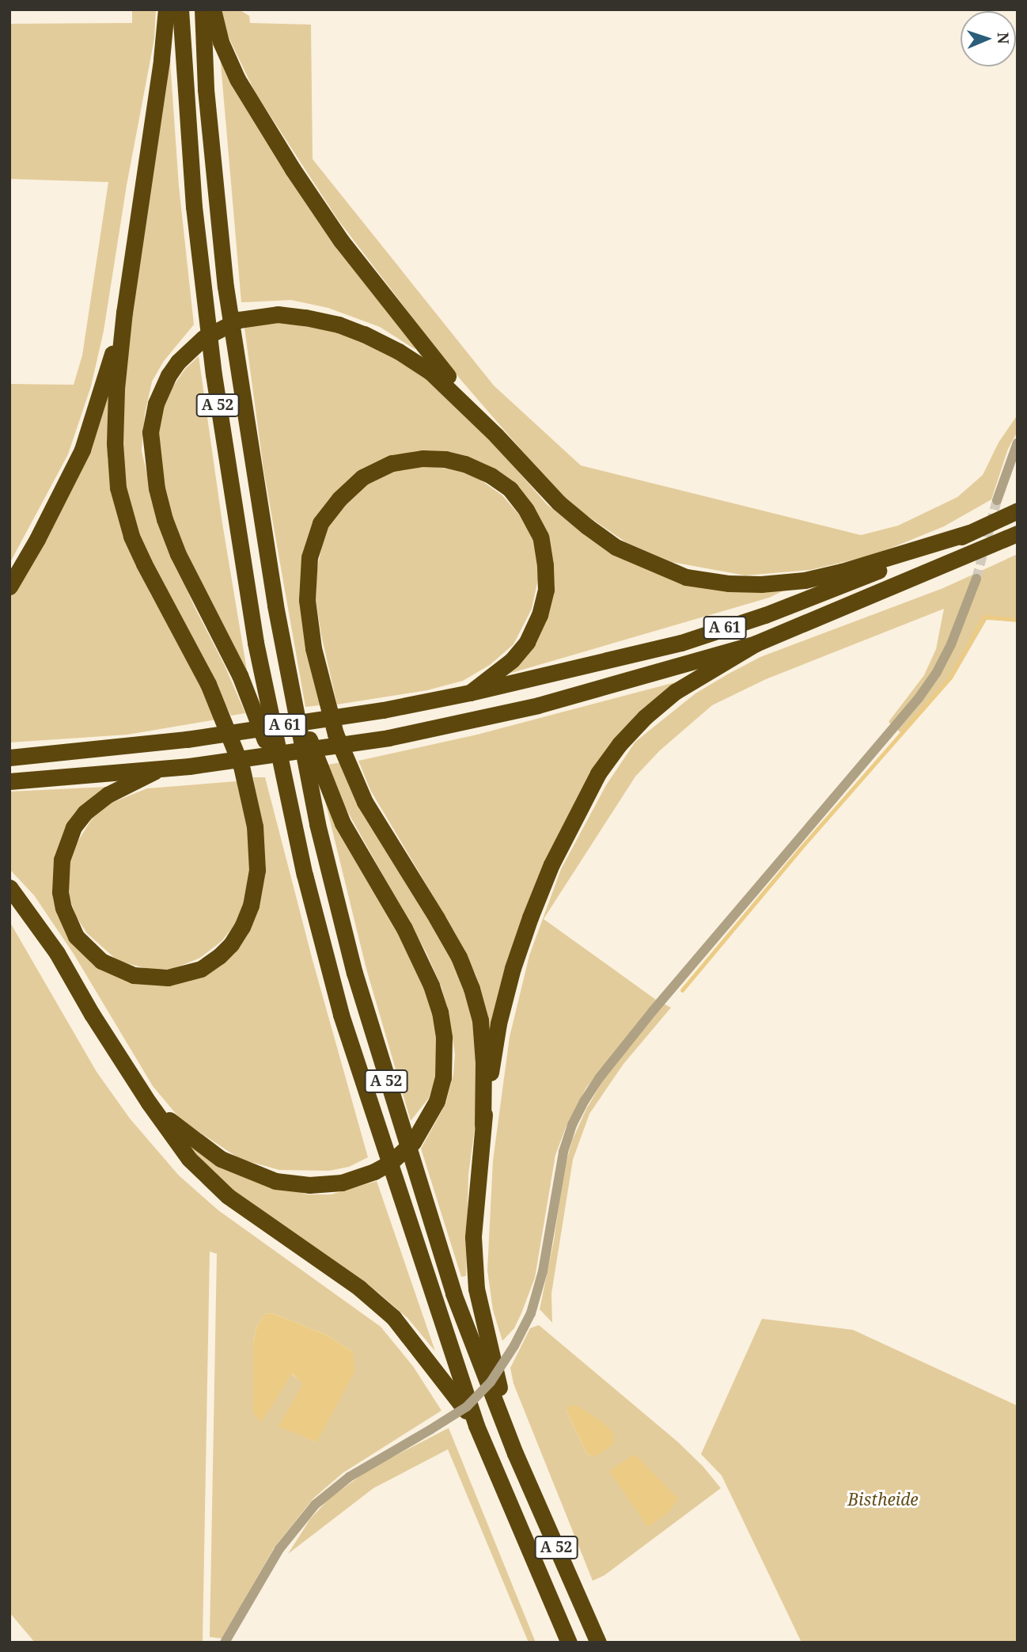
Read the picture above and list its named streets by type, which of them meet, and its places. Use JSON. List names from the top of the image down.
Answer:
{
  "streets": {
    "highway": ["A 52", "A 61"]
  },
  "parks": ["Bistheide"],
  "north": "right"
}
